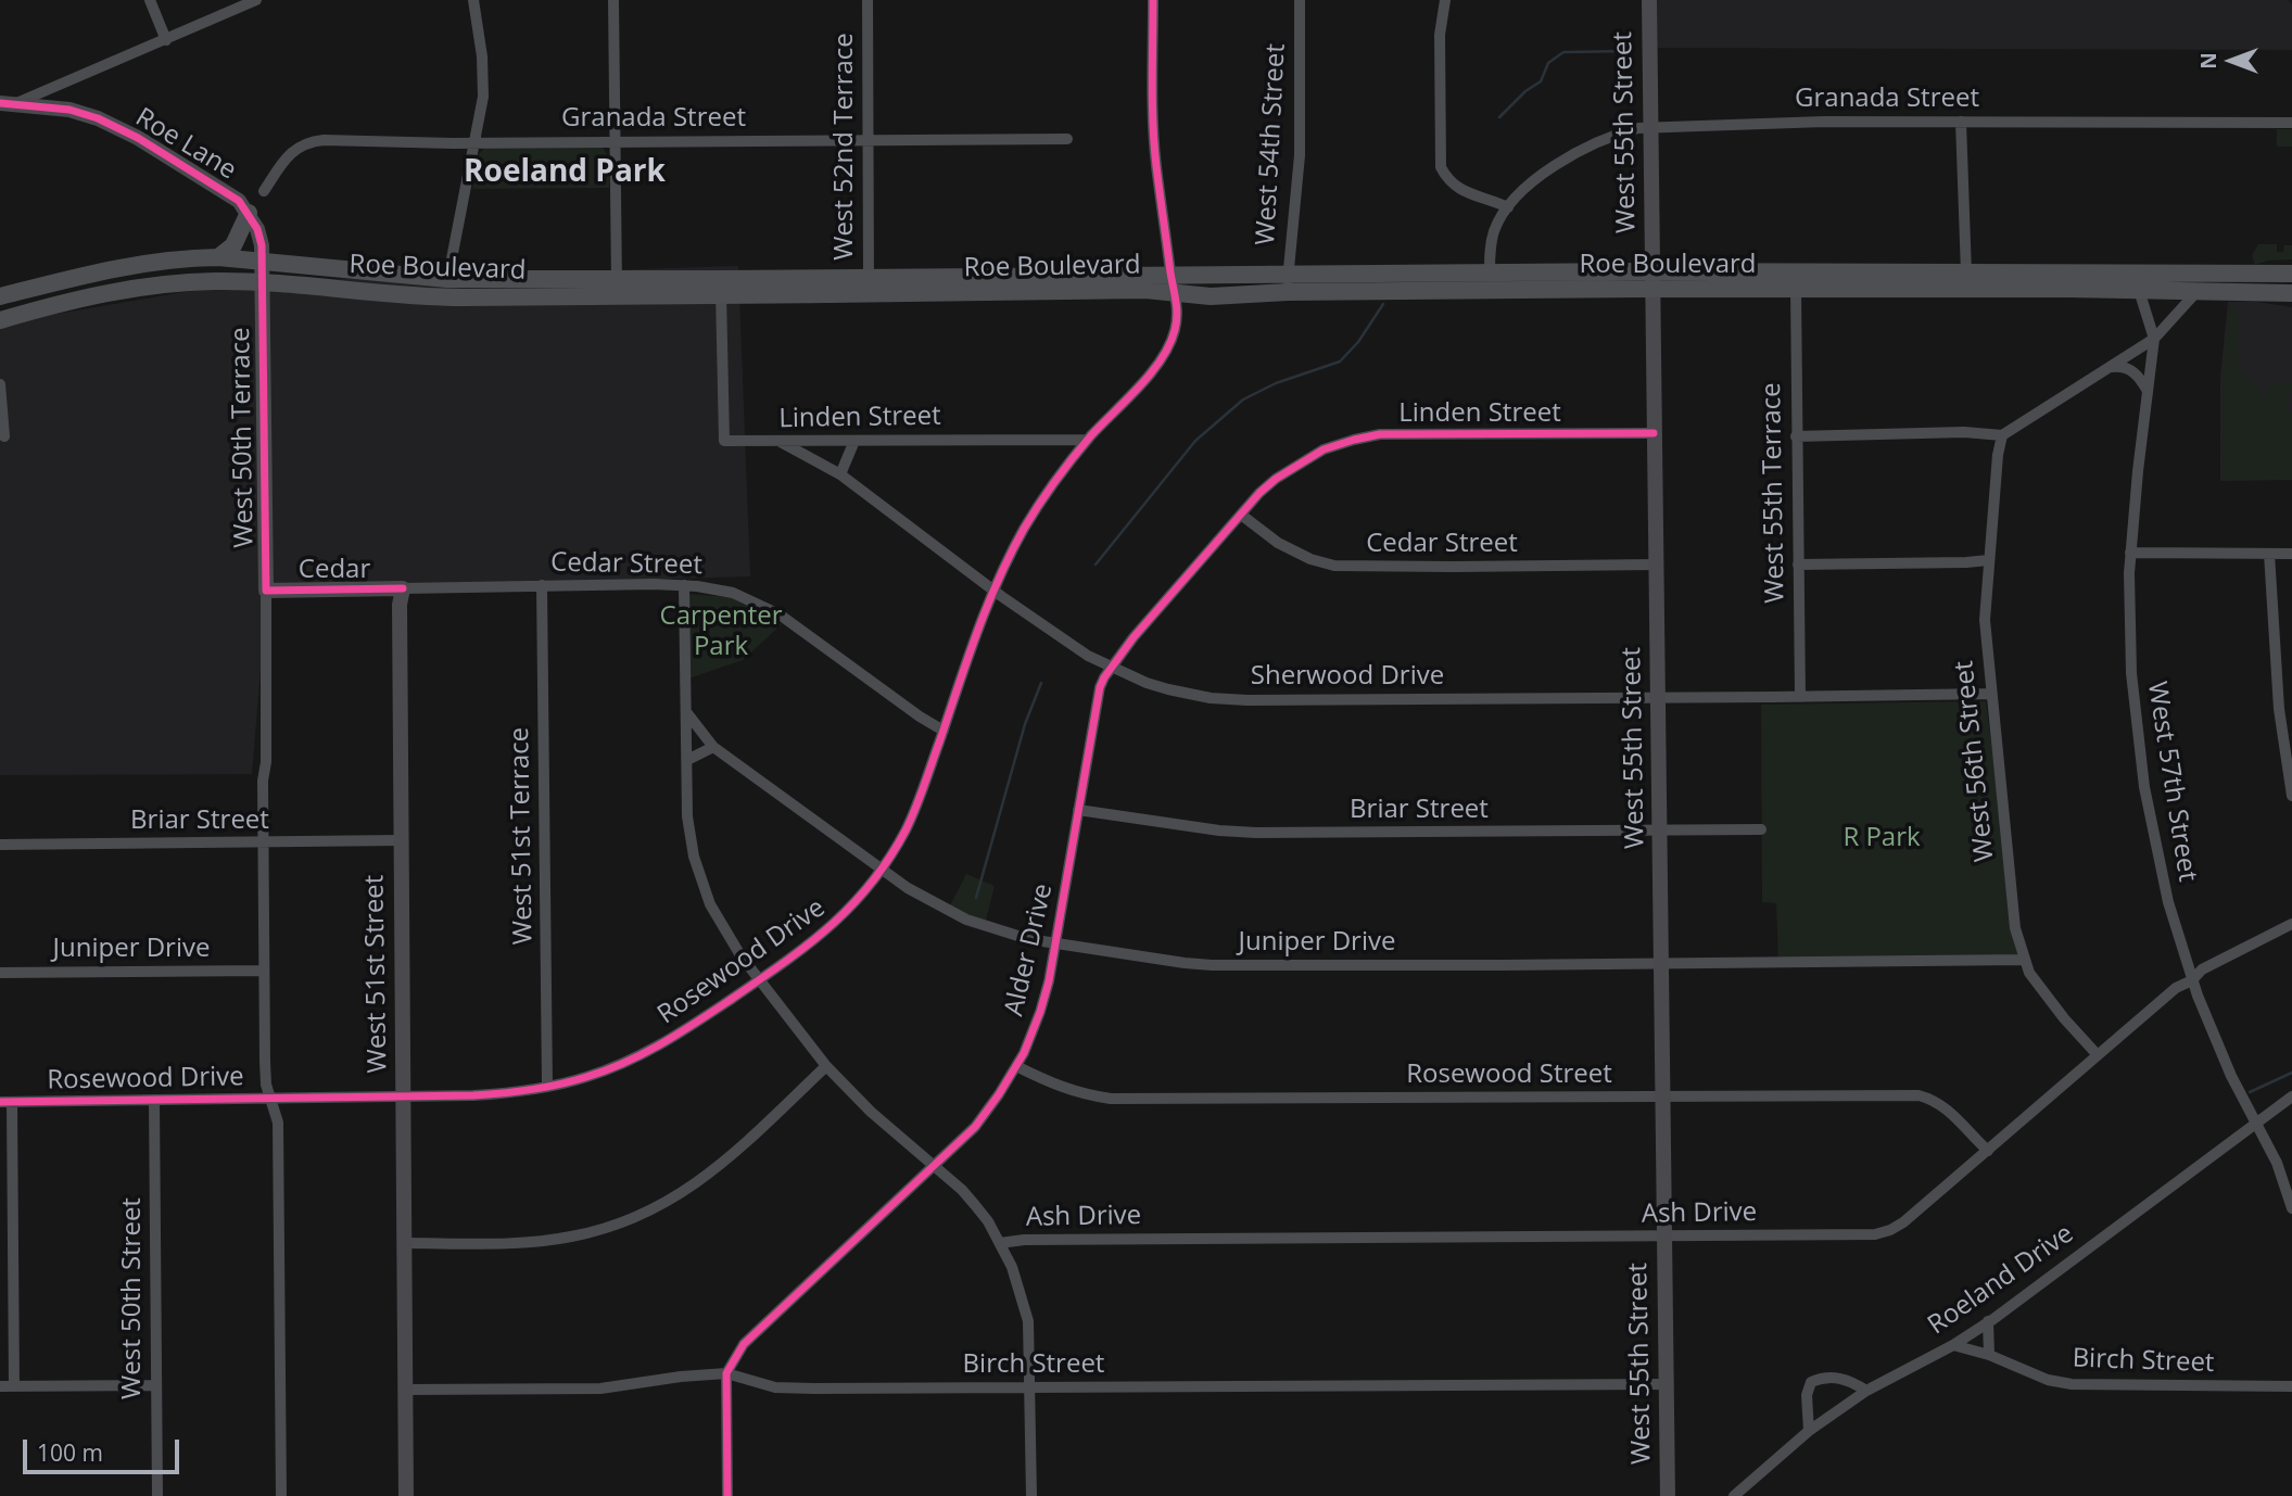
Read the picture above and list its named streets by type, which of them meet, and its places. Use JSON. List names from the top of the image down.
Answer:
{
  "streets": {
    "main road": ["Roe Boulevard"],
    "street": [
      "Granada Street",
      "West 55th Street",
      "Roe Lane",
      "West 54th Street",
      "West 52nd Terrace",
      "Linden Street",
      "West 50th Terrace",
      "West 55th Terrace",
      "Cedar Street",
      "Cedar",
      "Sherwood Drive",
      "West 56th Street",
      "West 57th Street",
      "Briar Street",
      "West 51st Terrace",
      "Juniper Drive",
      "Alder Drive",
      "Rosewood Drive",
      "West 51st Street",
      "Rosewood Street",
      "Ash Drive",
      "Roeland Drive",
      "West 50th Street",
      "Birch Street"
    ]
  },
  "crossings": [
    ["Granada Street", "West 55th Street"],
    ["Granada Street", "West 52nd Terrace"],
    ["West 55th Street", "Roe Boulevard"],
    ["West 55th Street", "Linden Street"],
    ["West 55th Street", "Cedar Street"],
    ["West 55th Street", "Sherwood Drive"],
    ["West 55th Street", "Briar Street"],
    ["West 55th Street", "Juniper Drive"],
    ["West 55th Street", "Rosewood Street"],
    ["West 55th Street", "Ash Drive"],
    ["West 55th Street", "Birch Street"],
    ["Roe Lane", "Roe Boulevard"],
    ["Roe Lane", "West 50th Terrace"],
    ["West 54th Street", "Roe Boulevard"],
    ["West 52nd Terrace", "Roe Boulevard"],
    ["Roe Boulevard", "Linden Street"],
    ["Roe Boulevard", "West 50th Terrace"],
    ["Roe Boulevard", "West 55th Terrace"],
    ["Roe Boulevard", "West 57th Street"],
    ["Roe Boulevard", "Rosewood Drive"],
    ["Linden Street", "Cedar Street"],
    ["Linden Street", "Sherwood Drive"],
    ["Linden Street", "Alder Drive"],
    ["Linden Street", "Rosewood Drive"],
    ["West 50th Terrace", "Cedar"],
    ["West 50th Terrace", "Briar Street"],
    ["West 50th Terrace", "Juniper Drive"],
    ["West 50th Terrace", "Rosewood Drive"],
    ["West 55th Terrace", "Sherwood Drive"],
    ["Cedar Street", "Cedar"],
    ["Cedar Street", "West 51st Terrace"],
    ["Cedar Street", "Alder Drive"],
    ["Cedar Street", "Rosewood Drive"],
    ["Cedar Street", "West 51st Street"],
    ["Cedar", "West 51st Street"],
    ["Sherwood Drive", "West 56th Street"],
    ["Sherwood Drive", "Alder Drive"],
    ["Sherwood Drive", "Rosewood Drive"],
    ["West 56th Street", "Juniper Drive"],
    ["West 56th Street", "Ash Drive"],
    ["West 57th Street", "Ash Drive"],
    ["West 57th Street", "Roeland Drive"],
    ["Briar Street", "Alder Drive"],
    ["Briar Street", "West 51st Street"],
    ["West 51st Terrace", "Rosewood Drive"],
    ["Juniper Drive", "Alder Drive"],
    ["Juniper Drive", "Rosewood Drive"],
    ["Alder Drive", "Rosewood Street"],
    ["Alder Drive", "Birch Street"],
    ["Rosewood Drive", "West 51st Street"],
    ["Rosewood Drive", "West 50th Street"],
    ["West 51st Street", "Birch Street"],
    ["Rosewood Street", "Ash Drive"],
    ["Roeland Drive", "Birch Street"]
  ],
  "districts": ["Roeland Park"],
  "parks": ["Carpenter Park", "R Park"],
  "scale_bar": "100 m",
  "north": "left"
}
